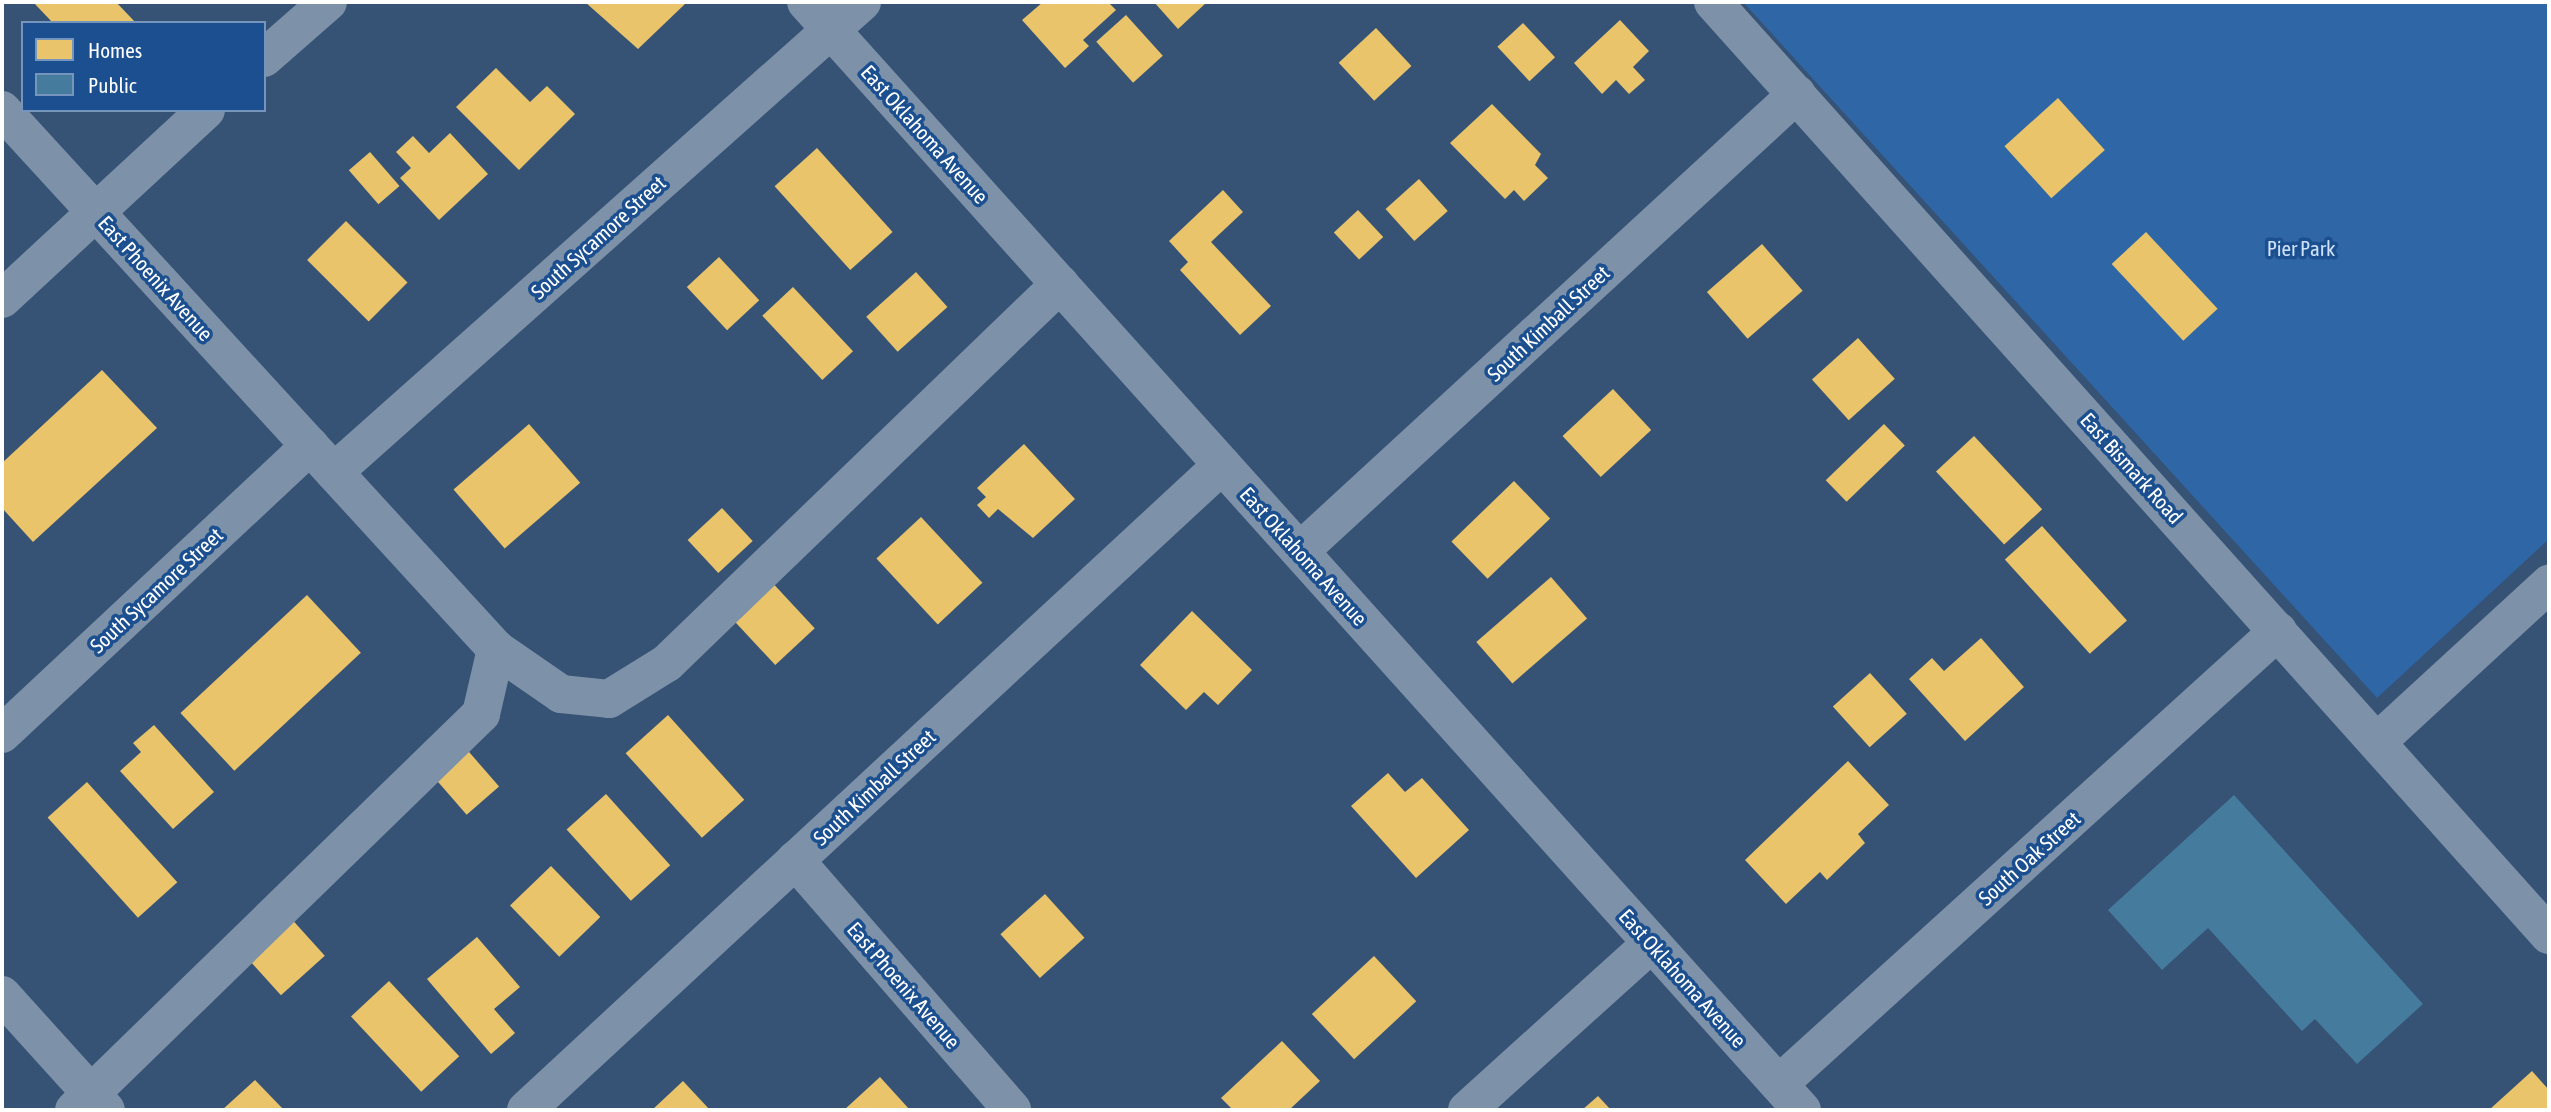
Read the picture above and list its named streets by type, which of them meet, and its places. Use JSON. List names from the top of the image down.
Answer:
{
  "streets": {
    "street": [
      "East Oklahoma Avenue",
      "South Sycamore Street",
      "East Phoenix Avenue",
      "South Kimball Street",
      "East Bismark Road",
      "South Oak Street"
    ]
  },
  "crossings": [
    ["East Oklahoma Avenue", "South Sycamore Street"],
    ["East Oklahoma Avenue", "East Phoenix Avenue"],
    ["East Oklahoma Avenue", "South Kimball Street"],
    ["East Oklahoma Avenue", "South Oak Street"],
    ["South Sycamore Street", "East Phoenix Avenue"],
    ["East Phoenix Avenue", "South Kimball Street"],
    ["South Kimball Street", "East Bismark Road"],
    ["East Bismark Road", "South Oak Street"]
  ],
  "parks": ["Pier Park"],
  "legend": ["Homes", "Public"]
}
